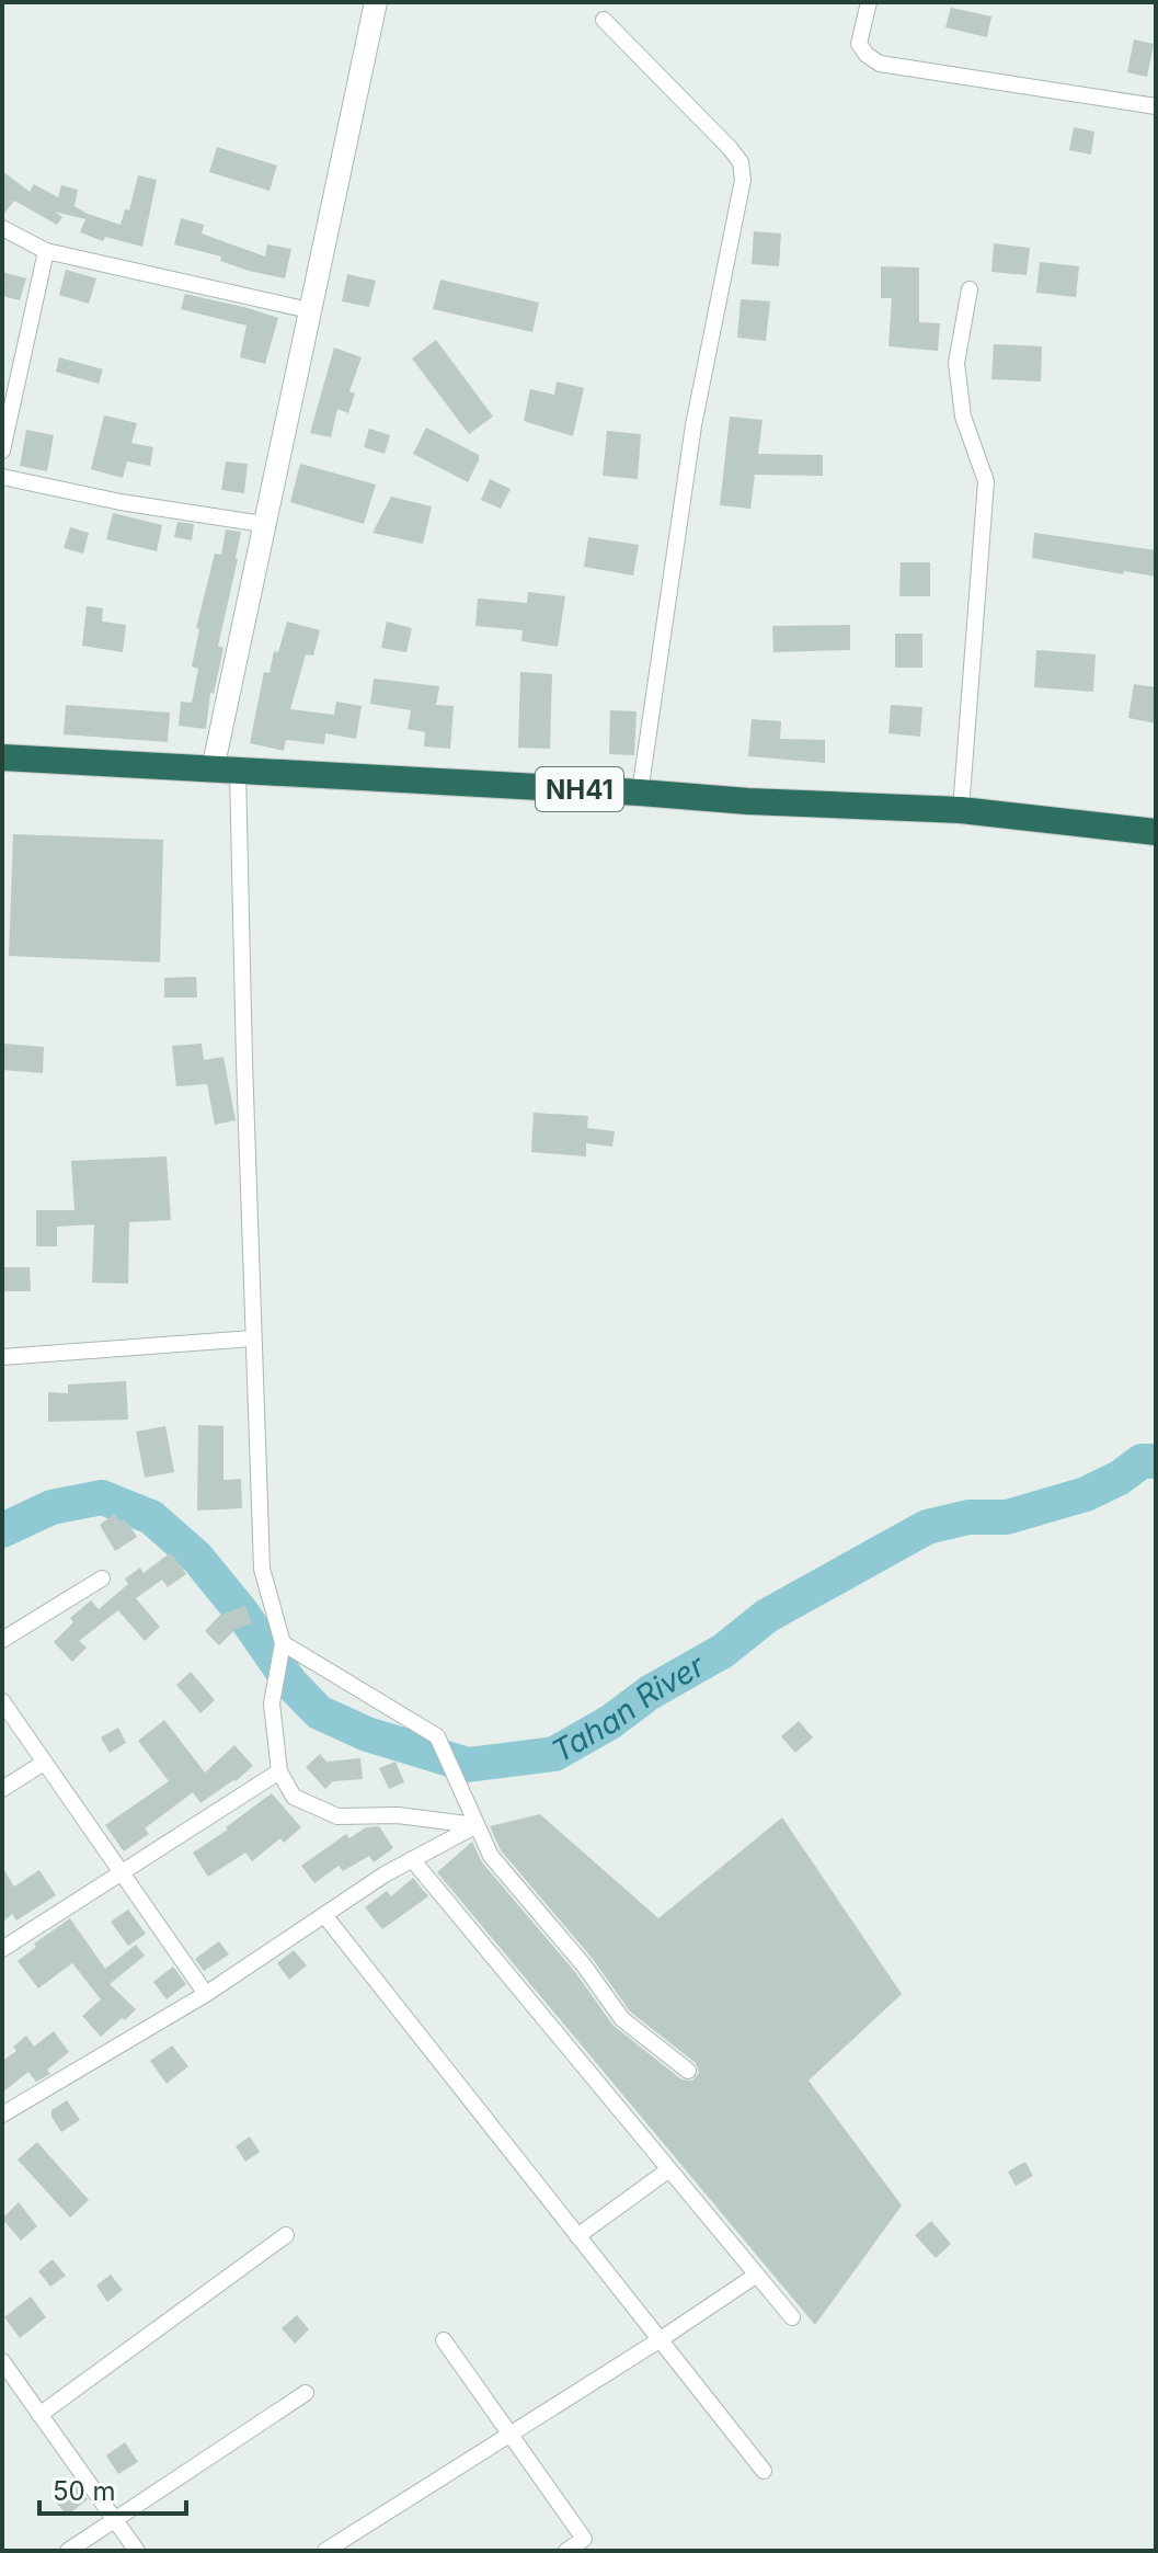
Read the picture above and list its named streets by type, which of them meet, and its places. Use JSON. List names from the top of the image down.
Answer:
{
  "streets": {
    "highway": ["NH41"]
  },
  "water": ["Tahan River"],
  "scale_bar": "50 m"
}
